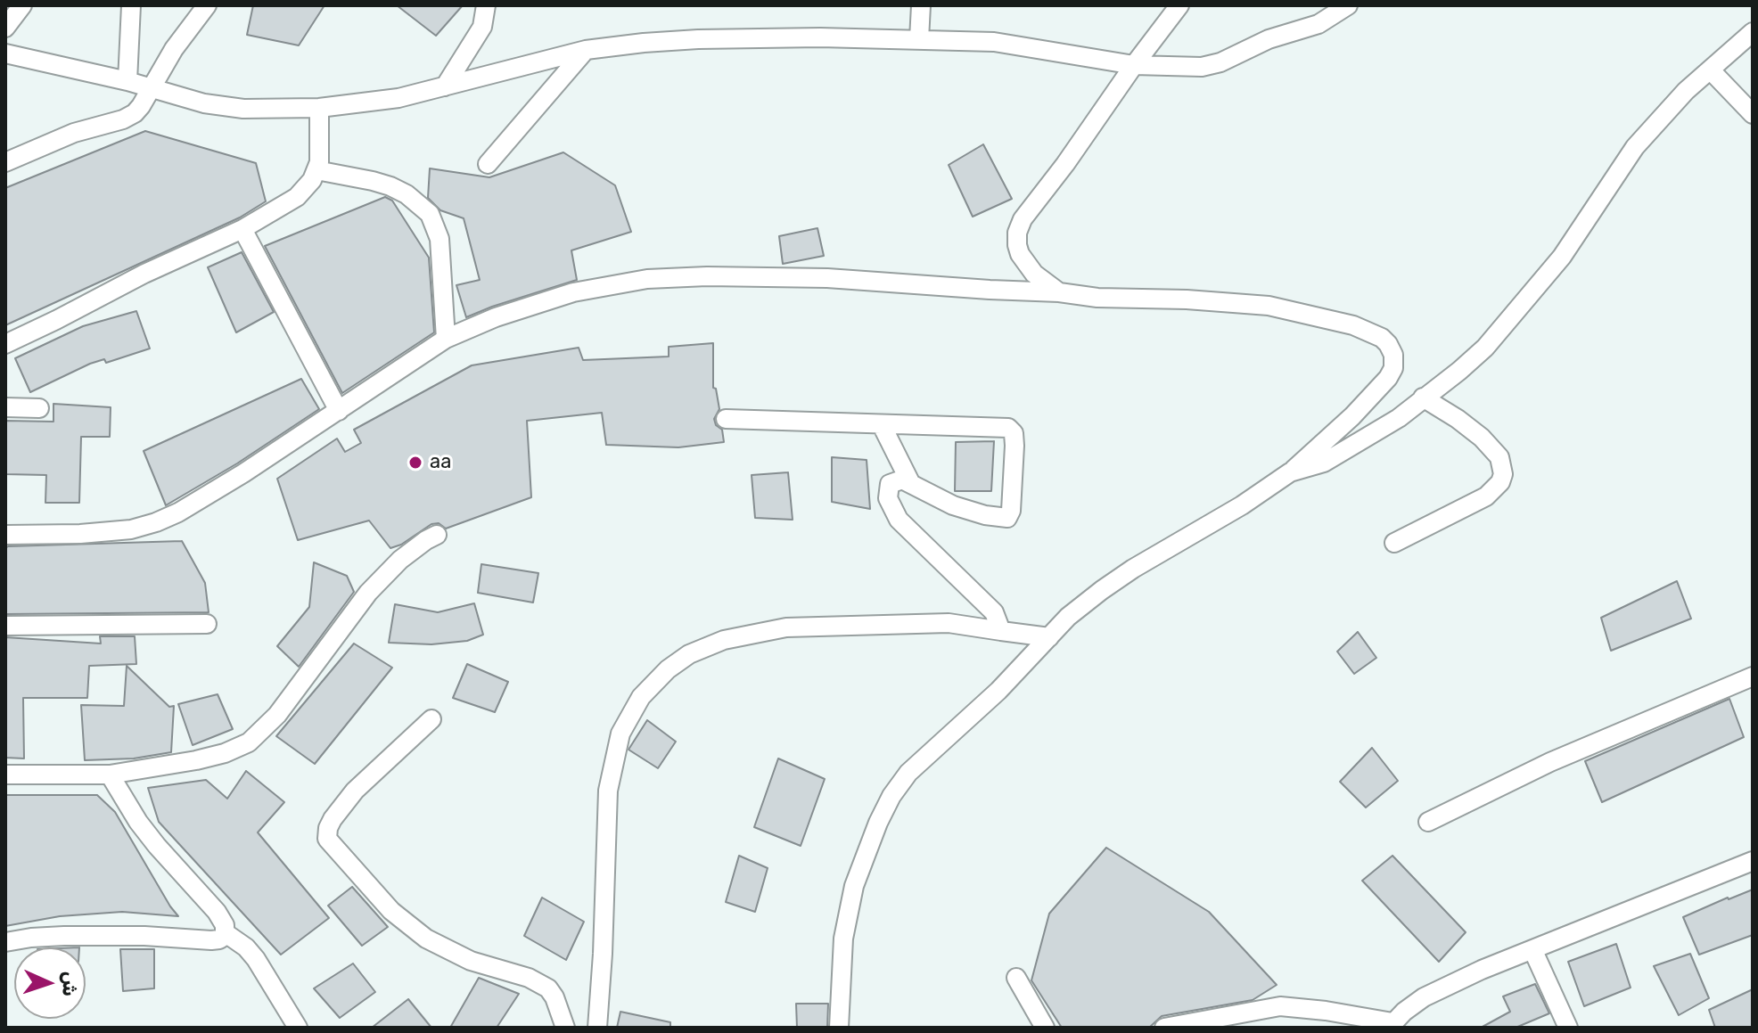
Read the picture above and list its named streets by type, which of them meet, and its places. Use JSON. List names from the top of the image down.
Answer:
{
  "places": ["aa"],
  "north": "right"
}
